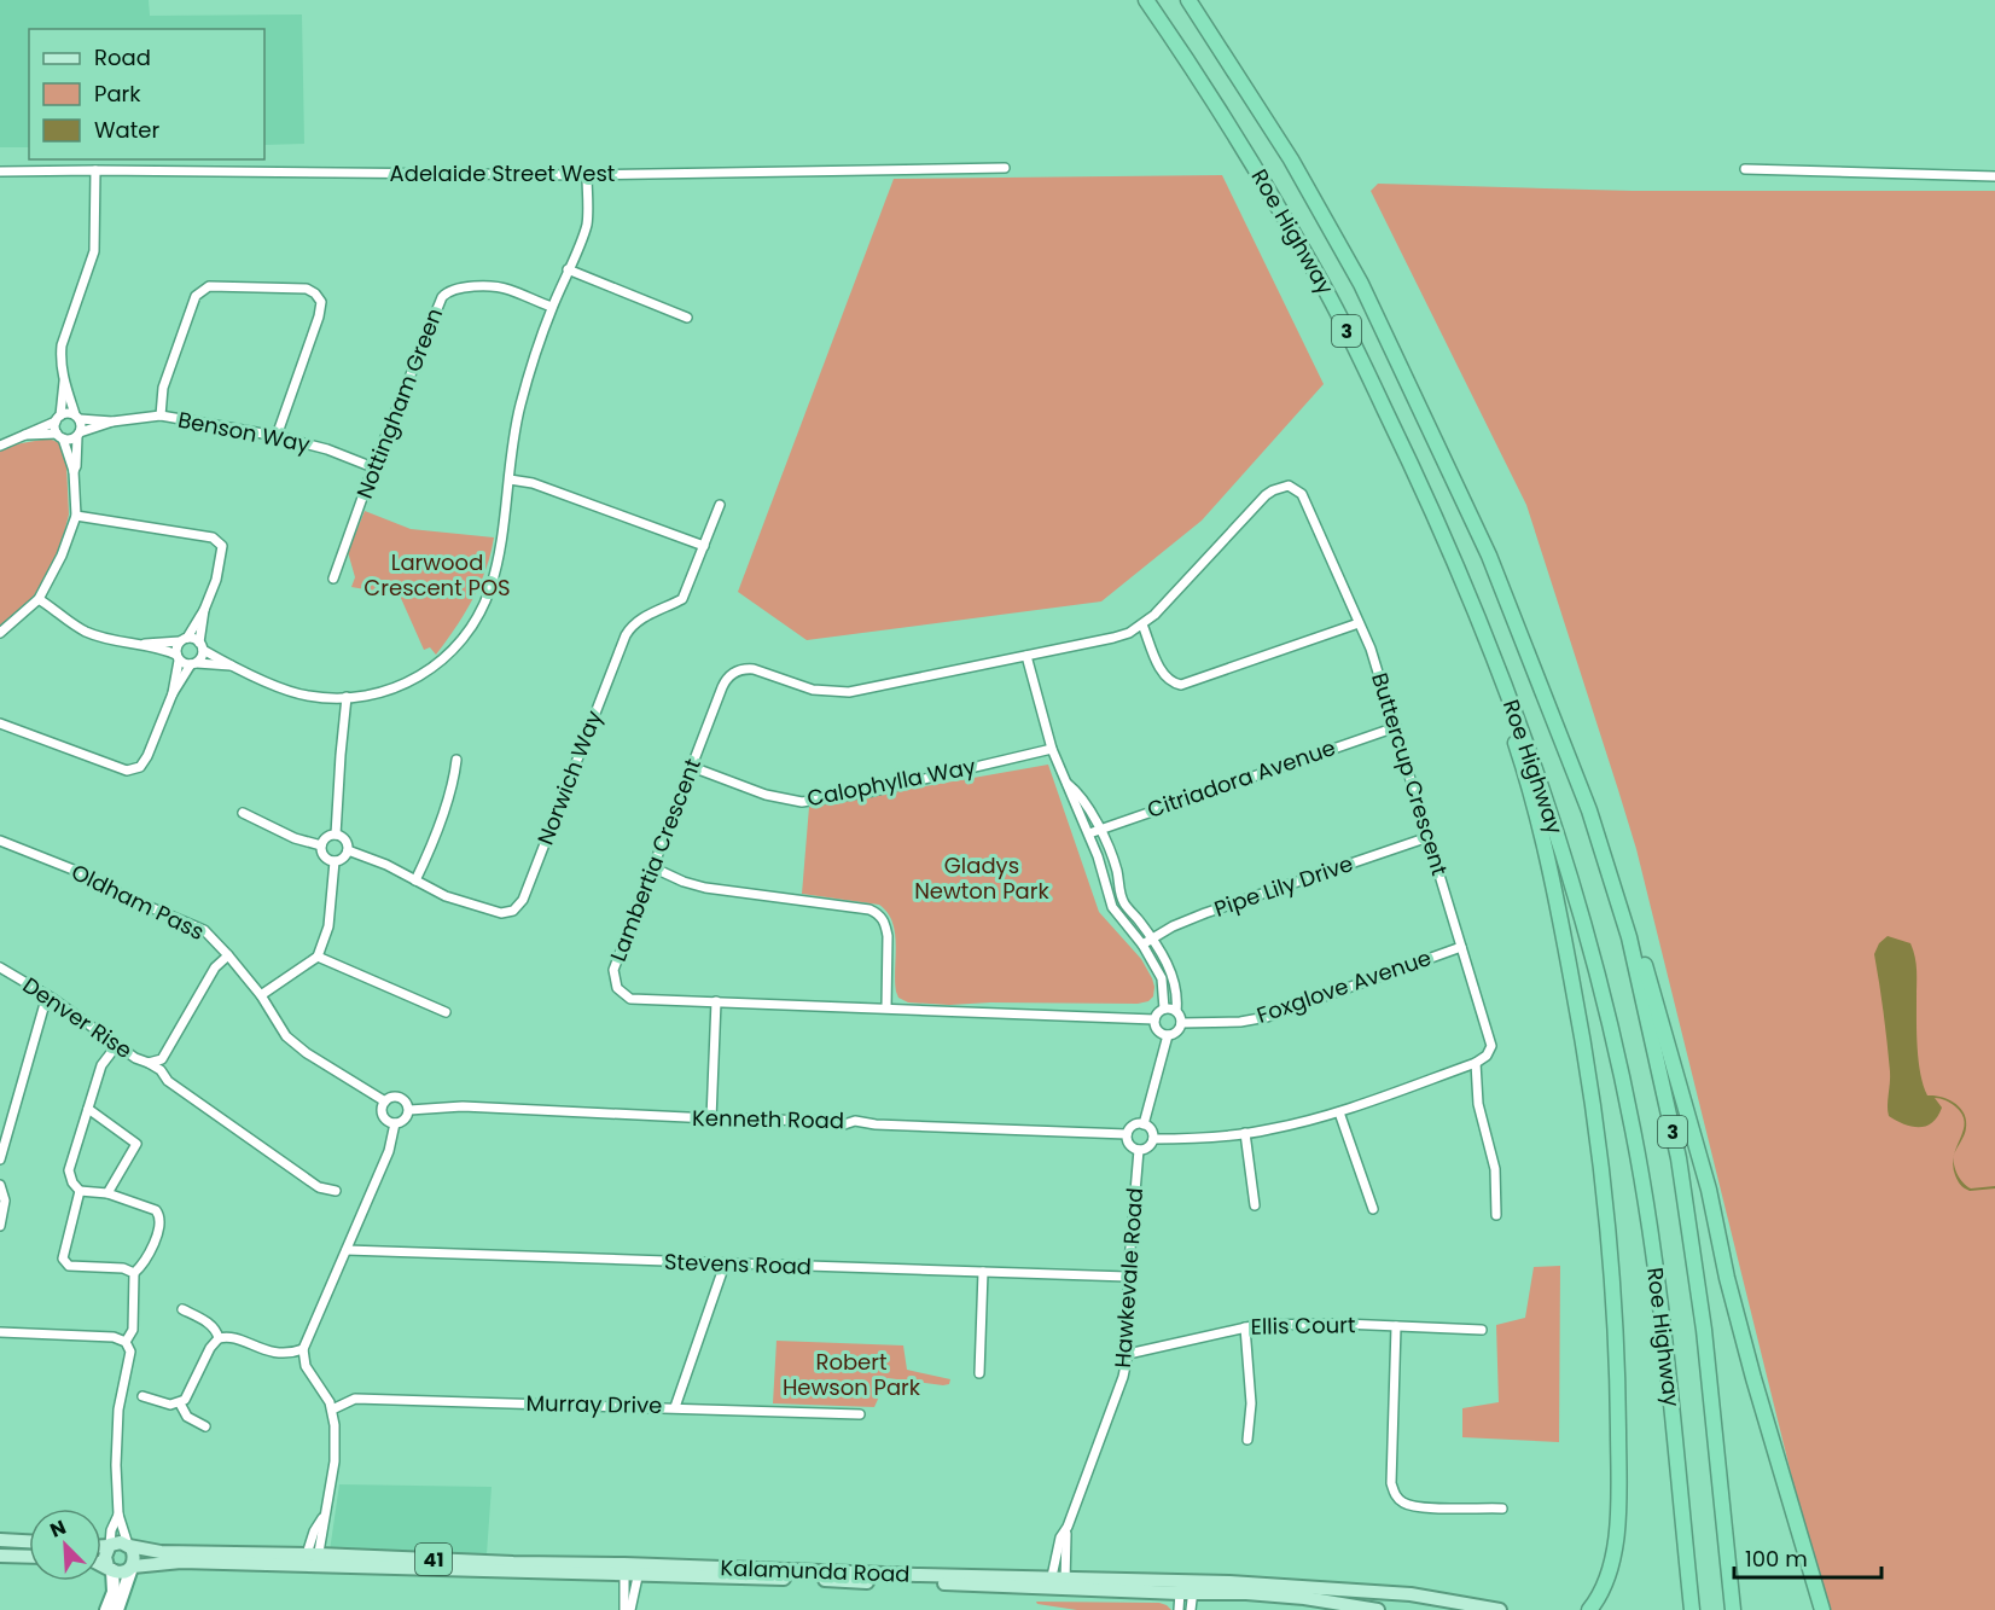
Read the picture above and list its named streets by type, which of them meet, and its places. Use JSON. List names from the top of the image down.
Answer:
{
  "streets": {
    "highway": ["Roe Highway", "3"],
    "main road": ["41", "Kalamunda Road"],
    "street": [
      "Adelaide Street West",
      "Nottingham Green",
      "Benson Way",
      "Buttercup Crescent",
      "Norwich Way",
      "Citriadora Avenue",
      "Calophylla Way",
      "Lambertia Crescent",
      "Pipe Lily Drive",
      "Oldham Pass",
      "Foxglove Avenue",
      "Denver Rise",
      "Kenneth Road",
      "Stevens Road",
      "Hawkevale Road",
      "Ellis Court",
      "Murray Drive"
    ]
  },
  "crossings": [
    ["Nottingham Green", "Benson Way"],
    ["Buttercup Crescent", "Citriadora Avenue"],
    ["Buttercup Crescent", "Lambertia Crescent"],
    ["Buttercup Crescent", "Pipe Lily Drive"],
    ["Buttercup Crescent", "Foxglove Avenue"],
    ["Calophylla Way", "Lambertia Crescent"],
    ["Lambertia Crescent", "Foxglove Avenue"],
    ["Oldham Pass", "Denver Rise"],
    ["Oldham Pass", "Kenneth Road"],
    ["Kenneth Road", "Hawkevale Road"],
    ["Stevens Road", "Hawkevale Road"],
    ["Hawkevale Road", "Ellis Court"],
    ["Hawkevale Road", "Kalamunda Road"]
  ],
  "parks": ["Larwood Crescent POS", "Gladys Newton Park", "Robert Hewson Park"],
  "legend": ["Road", "Park", "Water"],
  "scale_bar": "100 m",
  "north": "top left"
}
